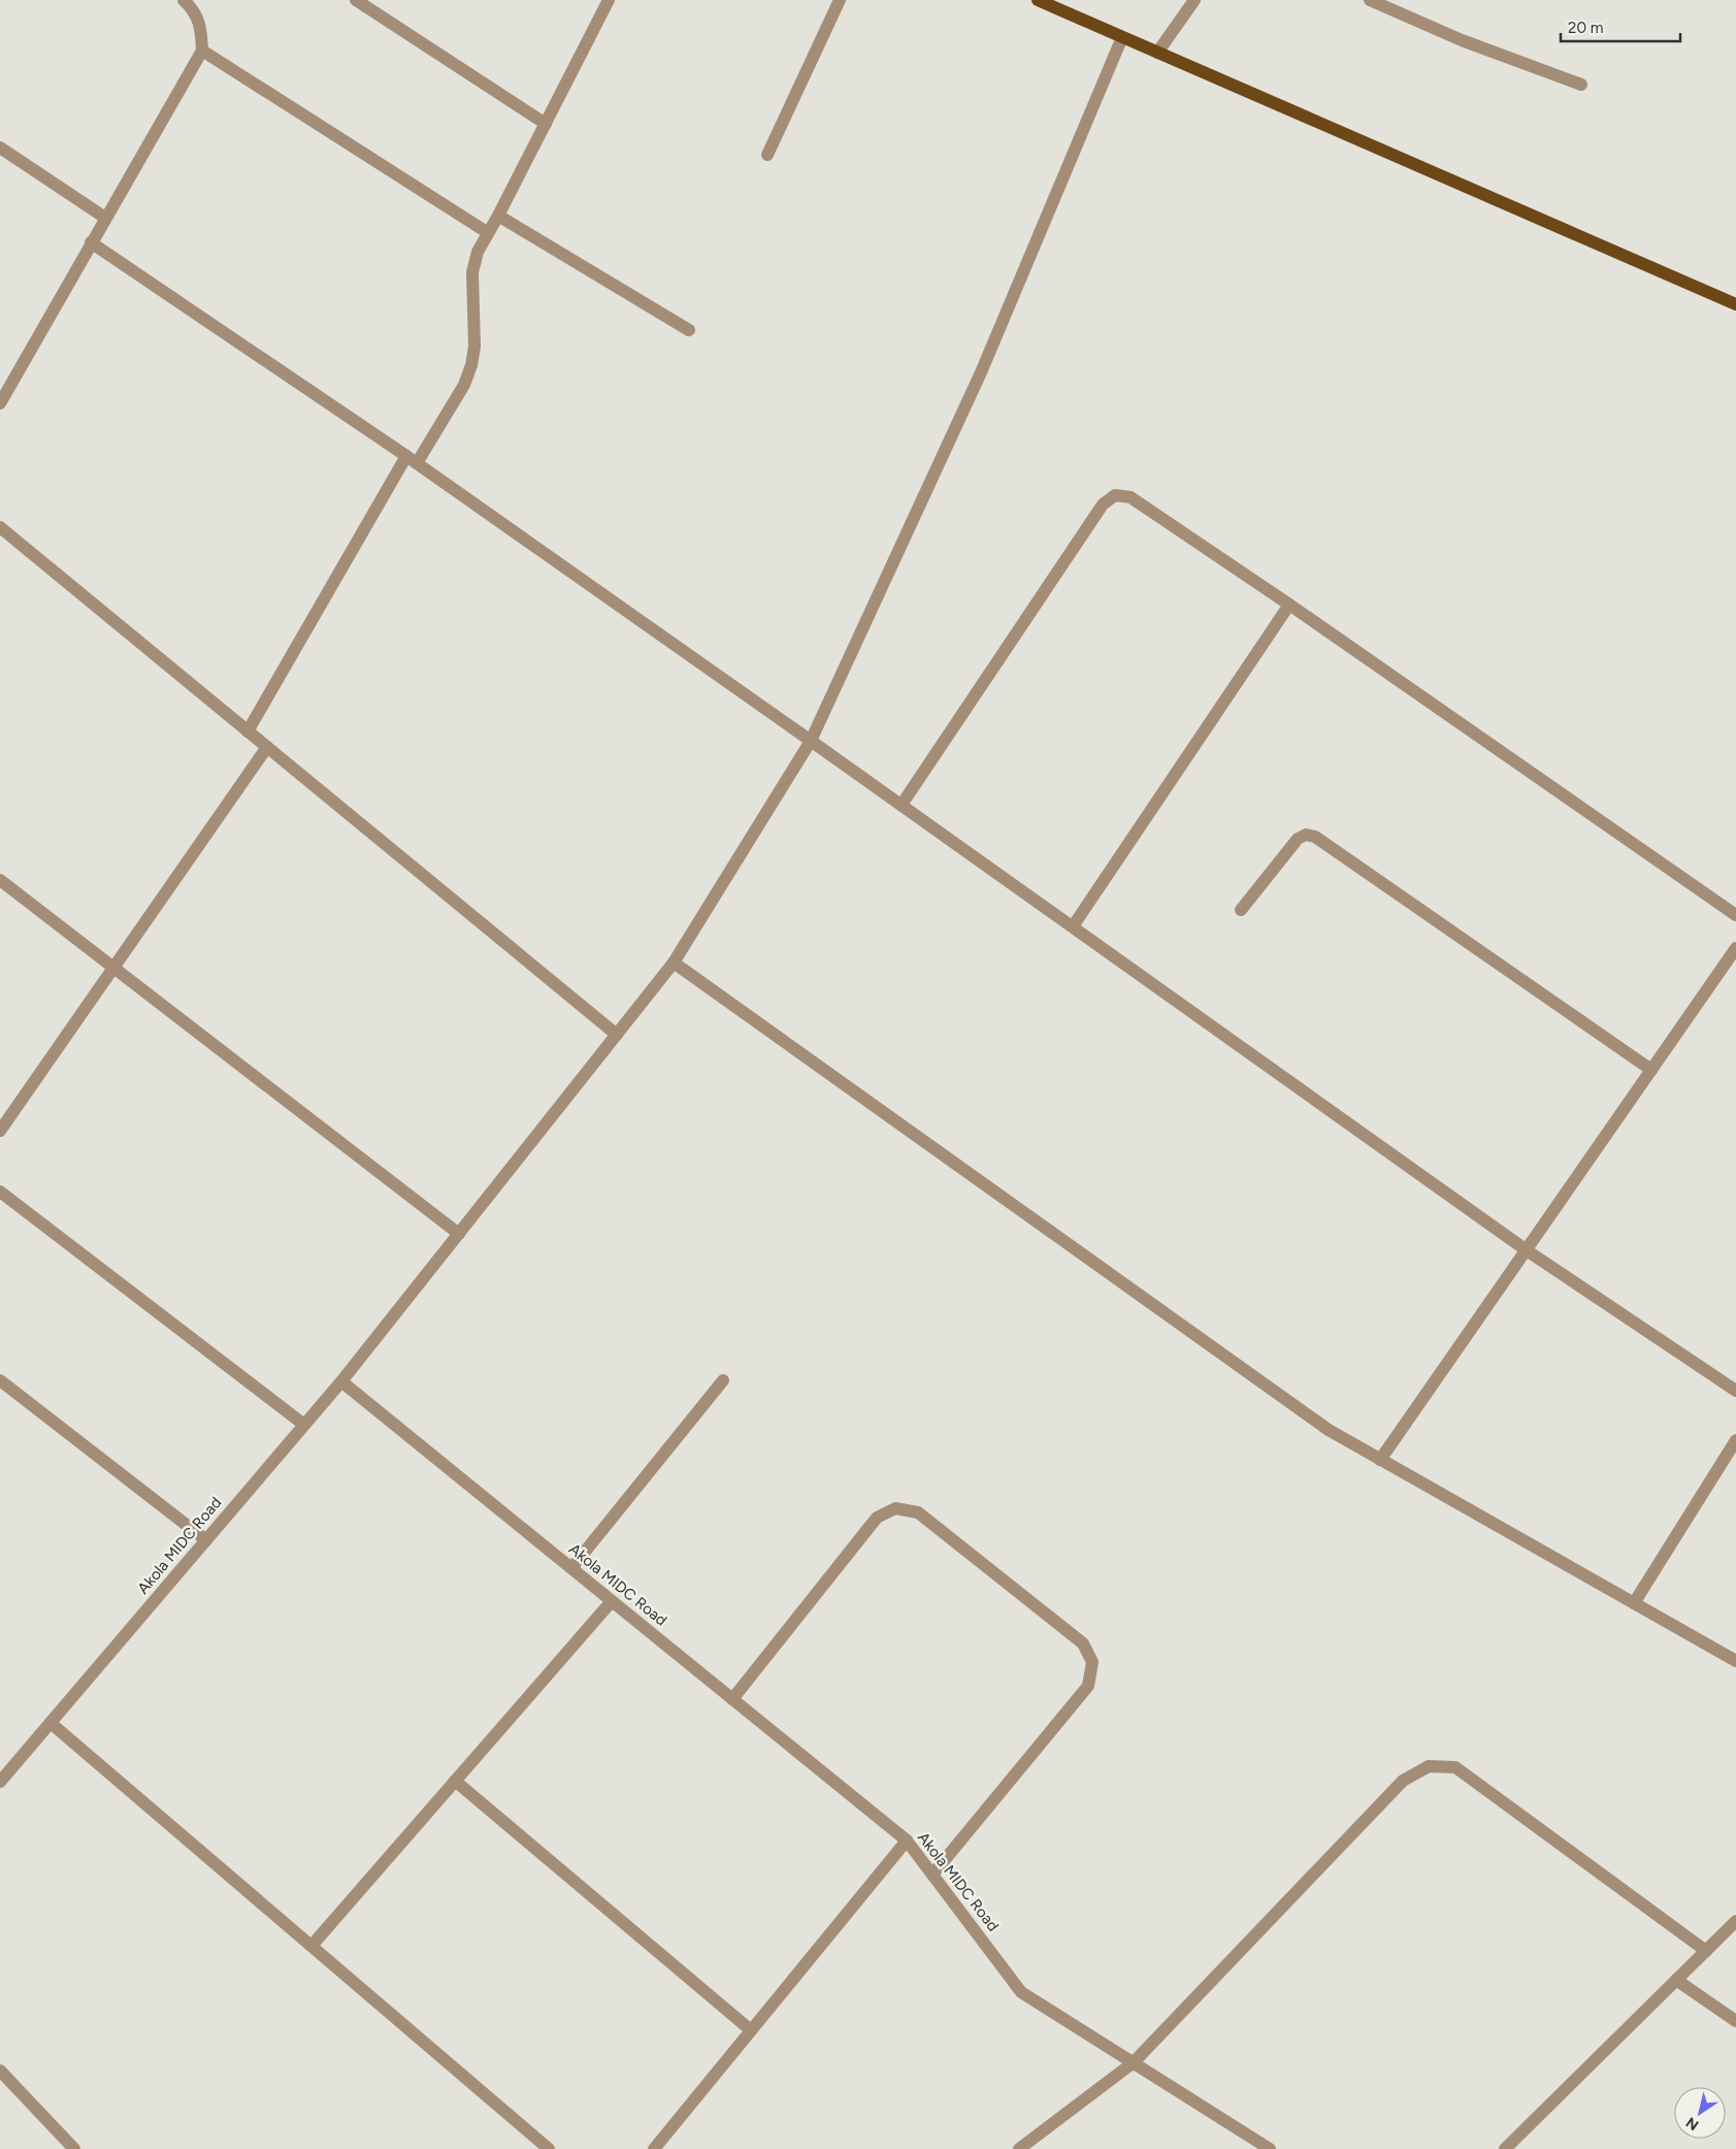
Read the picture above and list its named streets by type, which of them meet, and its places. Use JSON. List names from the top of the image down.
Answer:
{
  "streets": {
    "street": ["Akola MIDC Road"]
  },
  "scale_bar": "20 m",
  "north": "bottom left"
}
